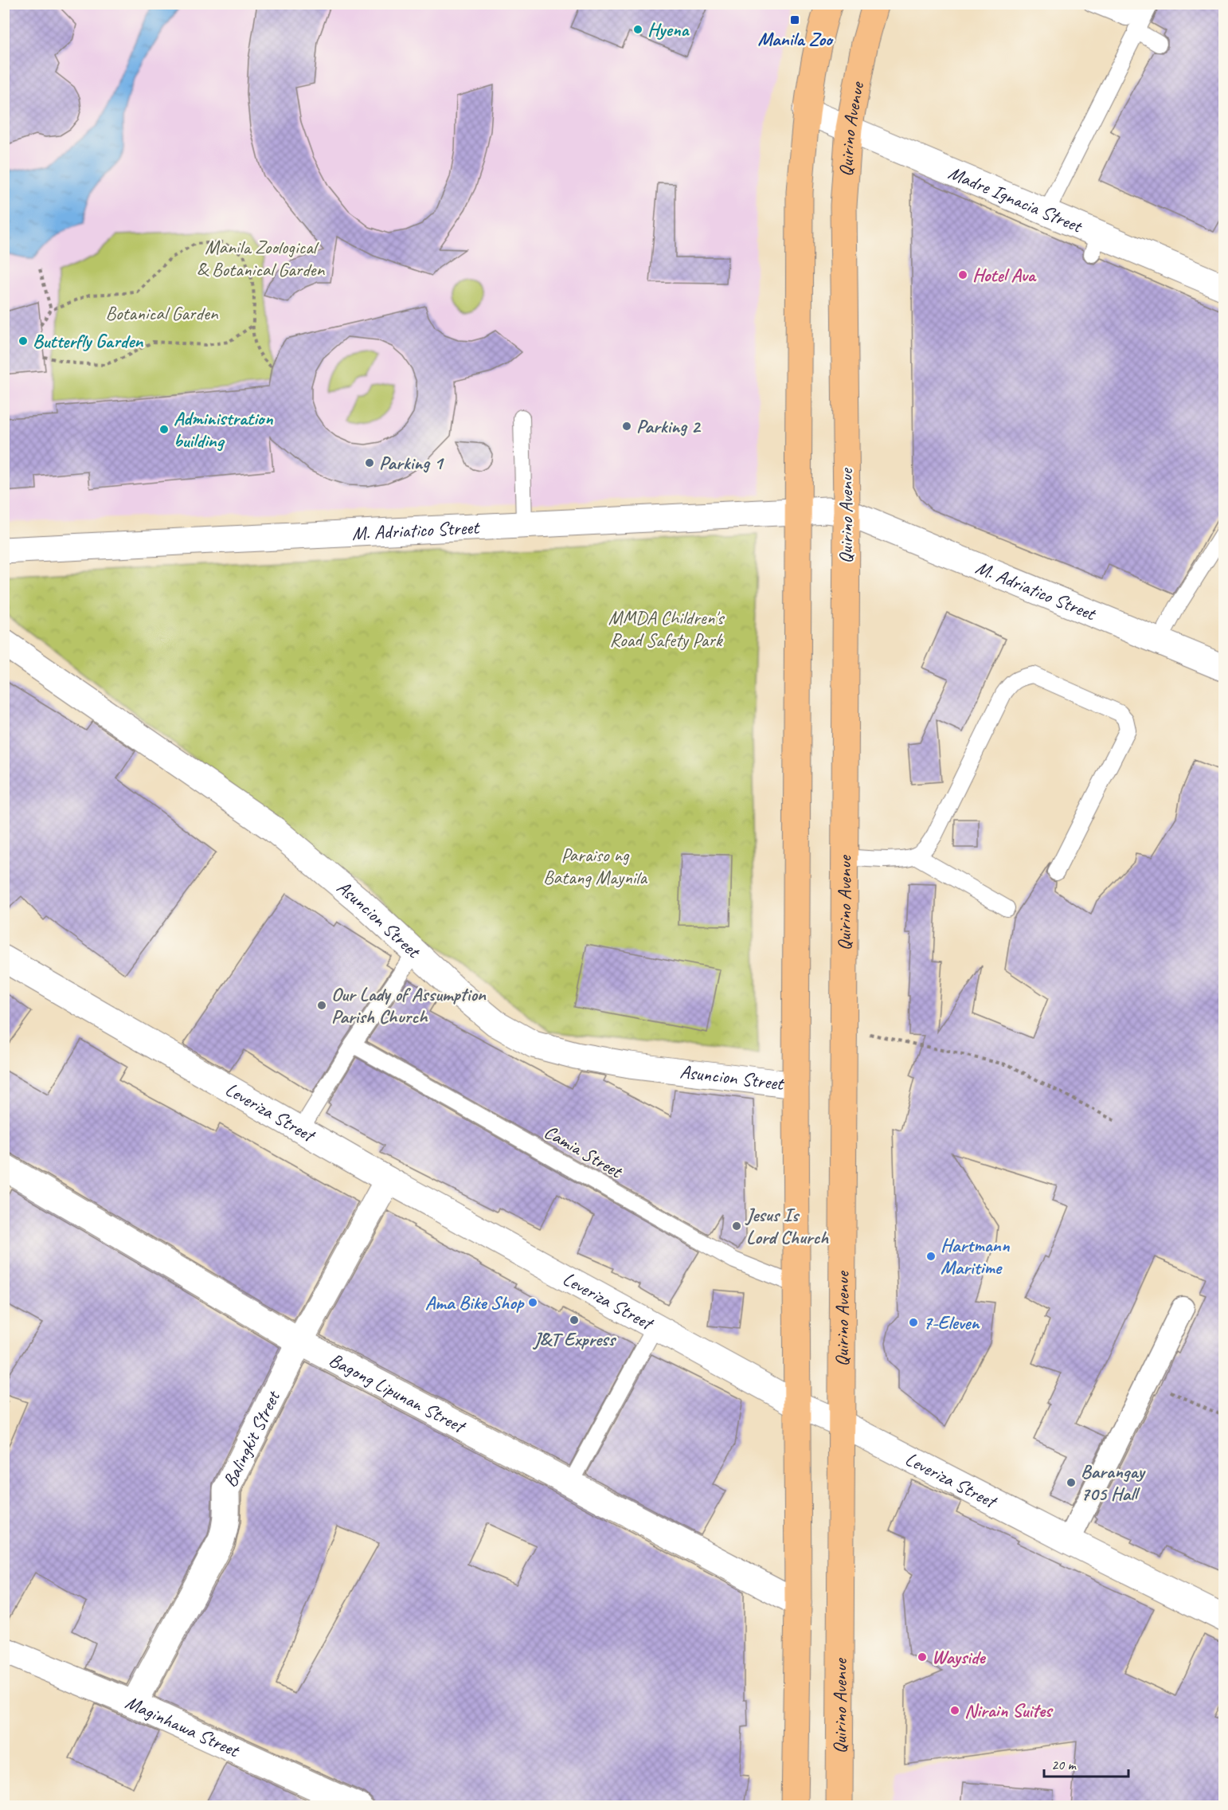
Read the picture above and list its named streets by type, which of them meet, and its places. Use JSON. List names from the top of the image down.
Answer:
{
  "streets": {
    "main road": ["Quirino Avenue"],
    "street": [
      "Madre Ignacia Street",
      "M. Adriatico Street",
      "Asuncion Street",
      "Leveriza Street",
      "Bagong Lipunan Street",
      "Balingkit Street",
      "Maginhawa Street"
    ],
    "lane": ["Camia Street"]
  },
  "crossings": [
    ["Quirino Avenue", "Madre Ignacia Street"],
    ["Quirino Avenue", "M. Adriatico Street"],
    ["Quirino Avenue", "Leveriza Street"],
    ["Leveriza Street", "Balingkit Street"],
    ["Bagong Lipunan Street", "Balingkit Street"],
    ["Balingkit Street", "Maginhawa Street"]
  ],
  "parks": [
    "Manila Zoological & Botanical Garden",
    "Botanical Garden",
    "MMDA Children's Road Safety Park",
    "Paraiso ng Batang Maynila"
  ],
  "places": {
    "transit": ["Manila Zoo"],
    "other": [
      "Hyena",
      "Hotel Ava",
      "Butterfly Garden",
      "Parking 2",
      "Administration building",
      "Parking 1",
      "Our Lady of Assumption Parish Church",
      "Jesus Is Lord Church",
      "Hartmann Maritime",
      "Ama Bike Shop",
      "J&T Express",
      "7-Eleven",
      "Barangay 705 Hall",
      "Wayside",
      "Nirain Suites"
    ]
  },
  "scale_bar": "20 m"
}
